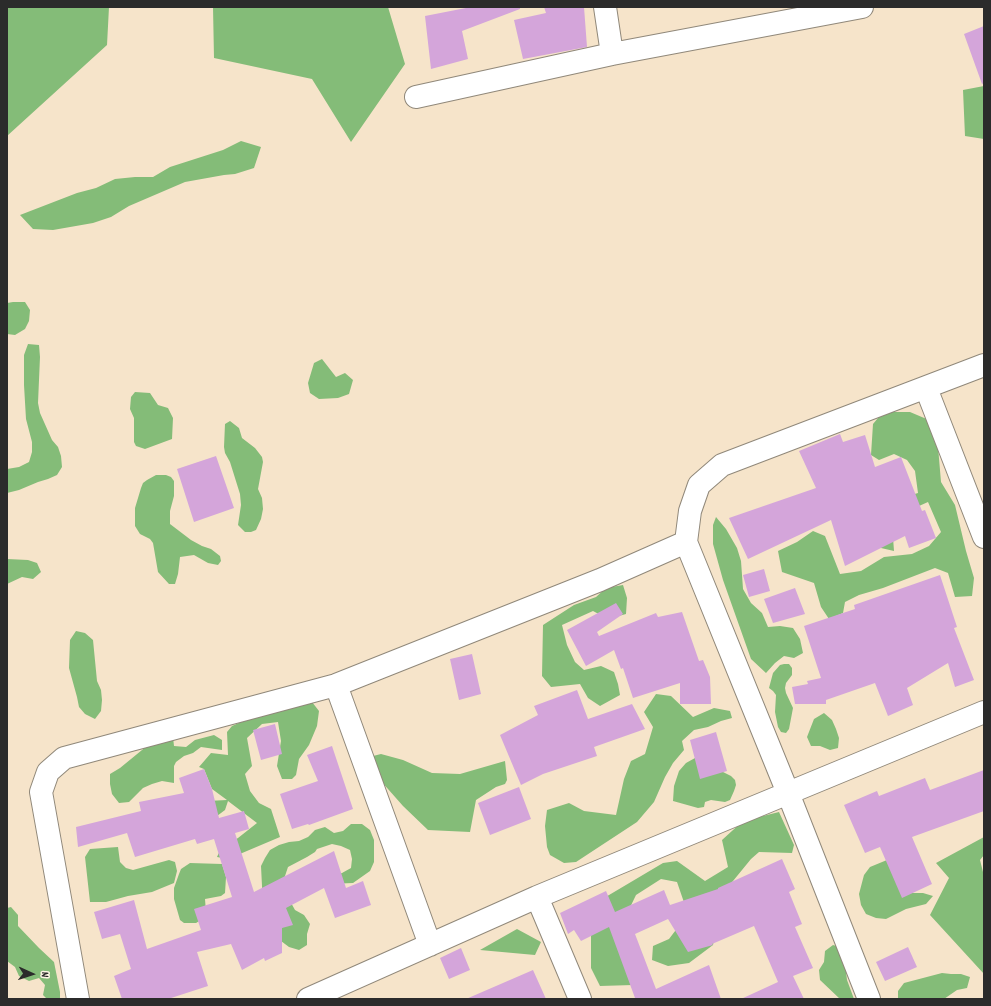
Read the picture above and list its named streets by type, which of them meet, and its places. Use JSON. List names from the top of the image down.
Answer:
{
  "north": "right"
}
